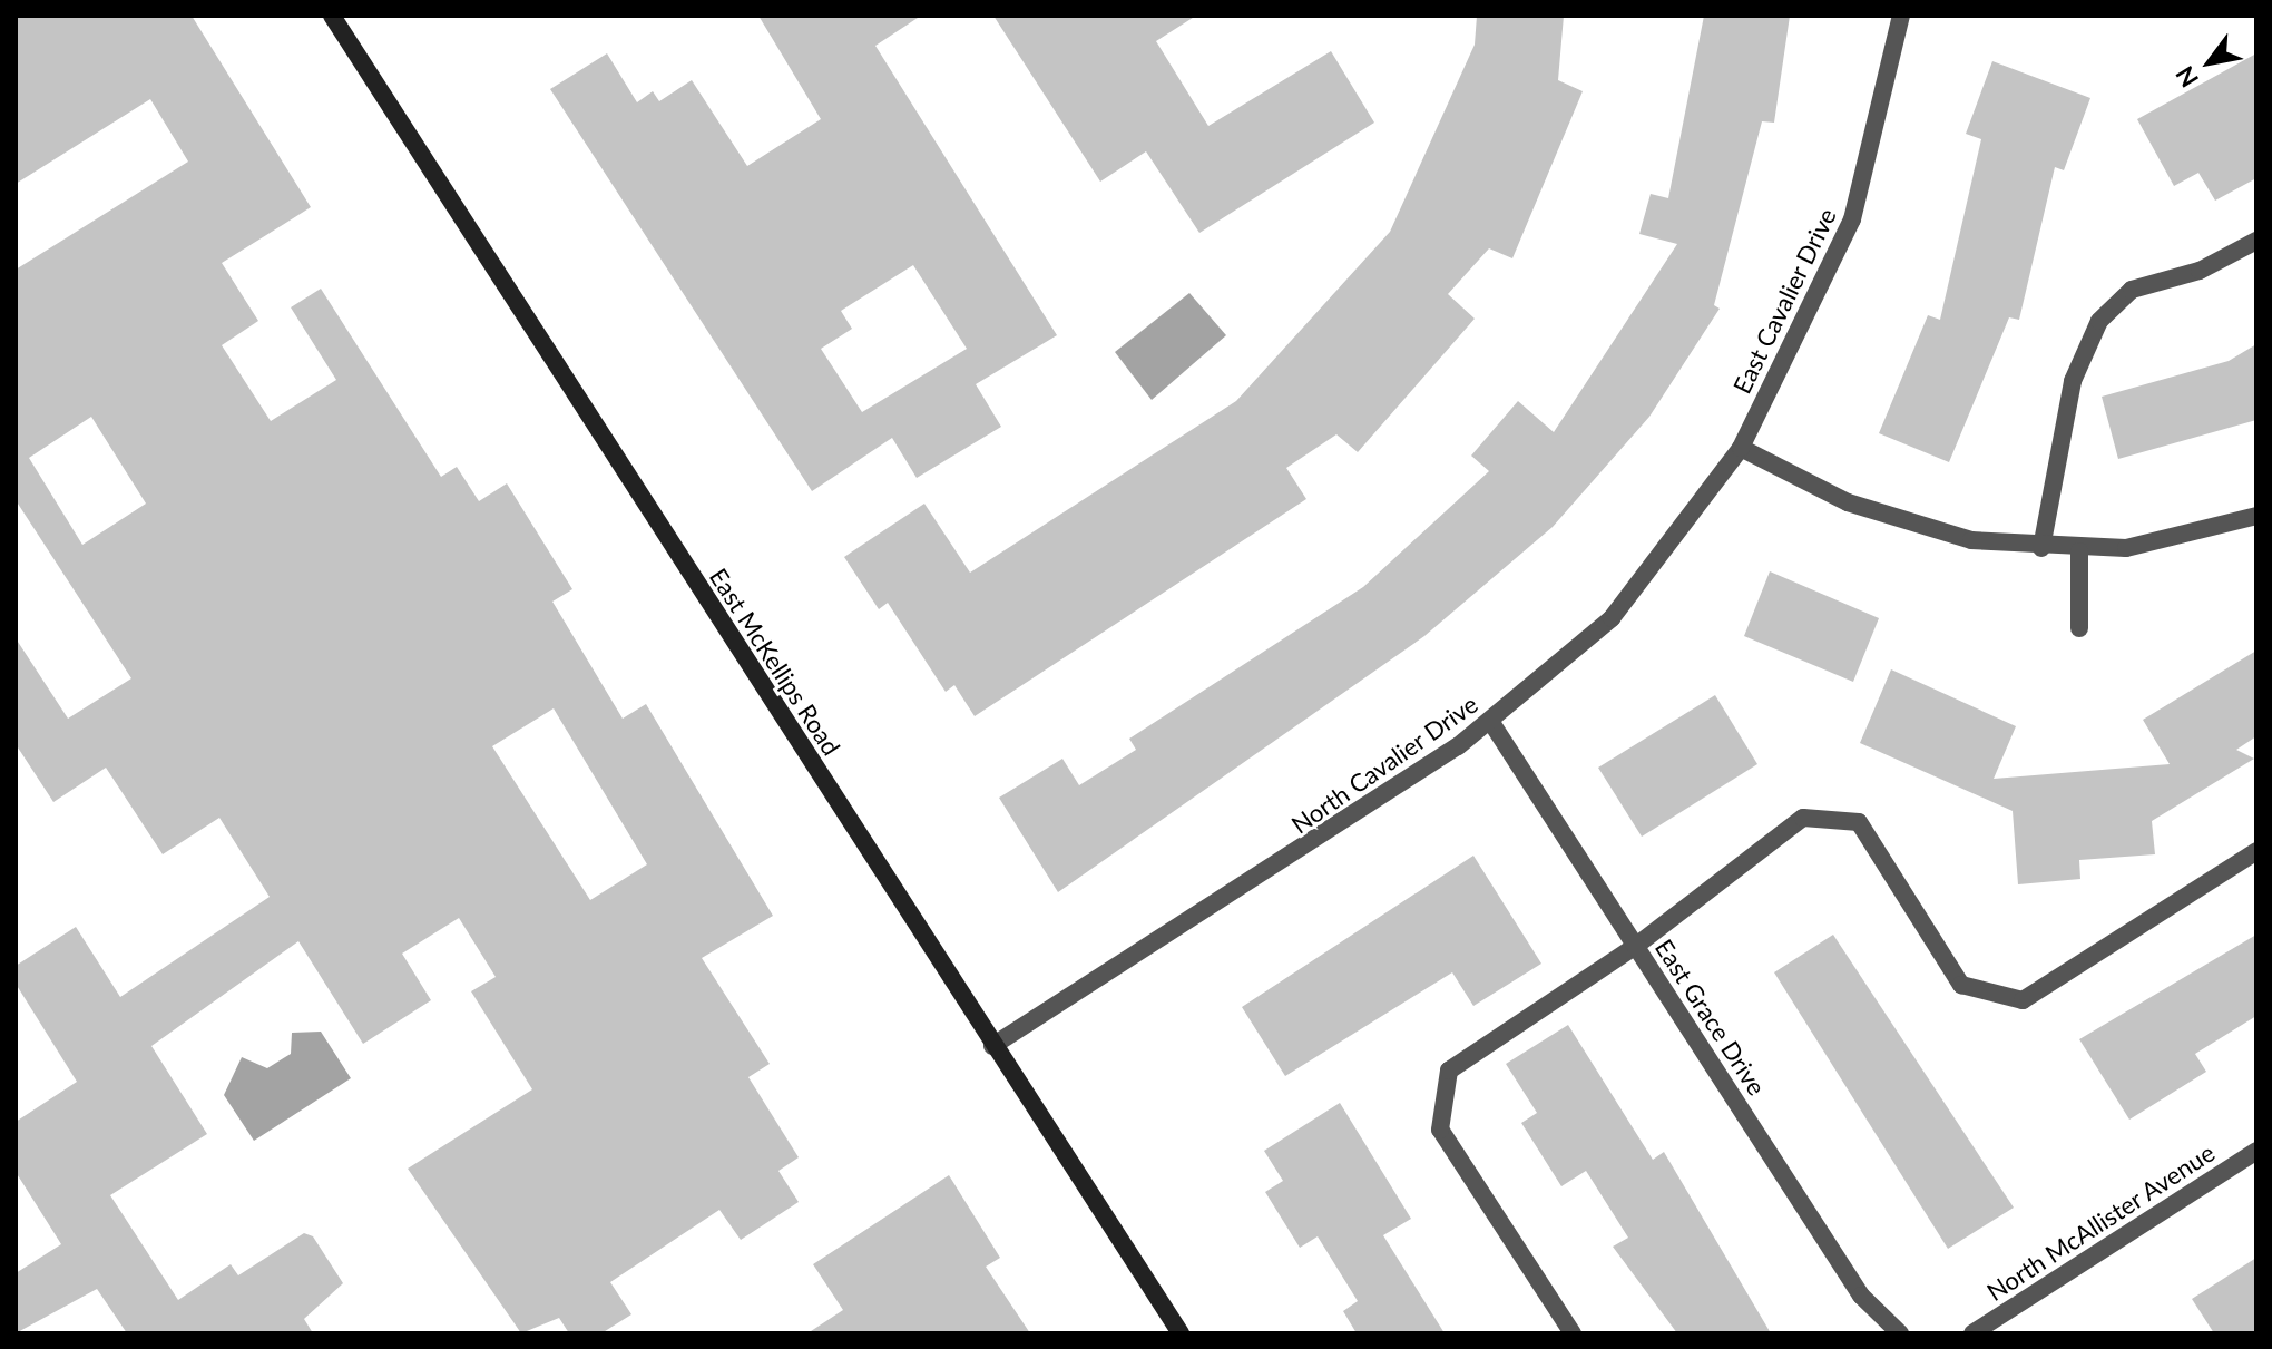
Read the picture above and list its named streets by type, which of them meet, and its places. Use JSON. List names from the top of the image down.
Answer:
{
  "streets": {
    "street": [
      "East Cavalier Drive",
      "East McKellips Road",
      "North Cavalier Drive",
      "East Grace Drive",
      "North McAllister Avenue"
    ]
  },
  "crossings": [
    ["East Cavalier Drive", "North Cavalier Drive"],
    ["East McKellips Road", "North Cavalier Drive"],
    ["North Cavalier Drive", "East Grace Drive"]
  ],
  "north": "bottom left"
}
